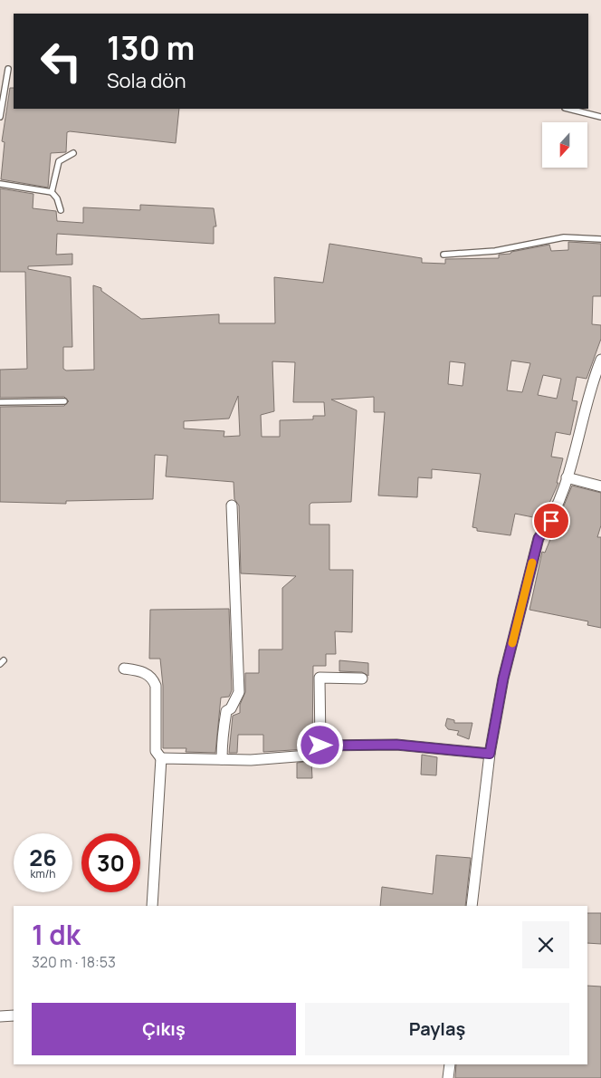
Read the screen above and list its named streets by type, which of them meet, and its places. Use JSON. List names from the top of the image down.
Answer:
{
  "north": "bottom",
  "page": {
    "turn": ["130 m", "Sola dön"],
    "speed": "26 km/h",
    "limit": "30",
    "heading": ["1 dk", "320 m · 18:53"],
    "buttons": ["Çıkış", "Paylaş"]
  }
}
